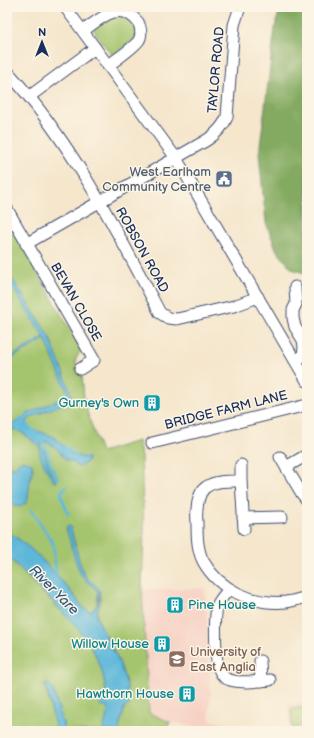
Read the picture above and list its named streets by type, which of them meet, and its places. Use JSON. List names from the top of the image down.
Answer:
{
  "streets": {
    "street": [
      "TAYLOR ROAD",
      "ROBSON ROAD",
      "BEVAN CLOSE",
      "BRIDGE FARM LANE"
    ]
  },
  "water": ["River Yare"],
  "places": {
    "public building": ["West Earlham Community Centre"],
    "building": [
      "Gurney's Own",
      "Pine House",
      "Willow House",
      "Hawthorn House"
    ],
    "school or university": ["University of East Anglia"]
  },
  "north": "top"
}
